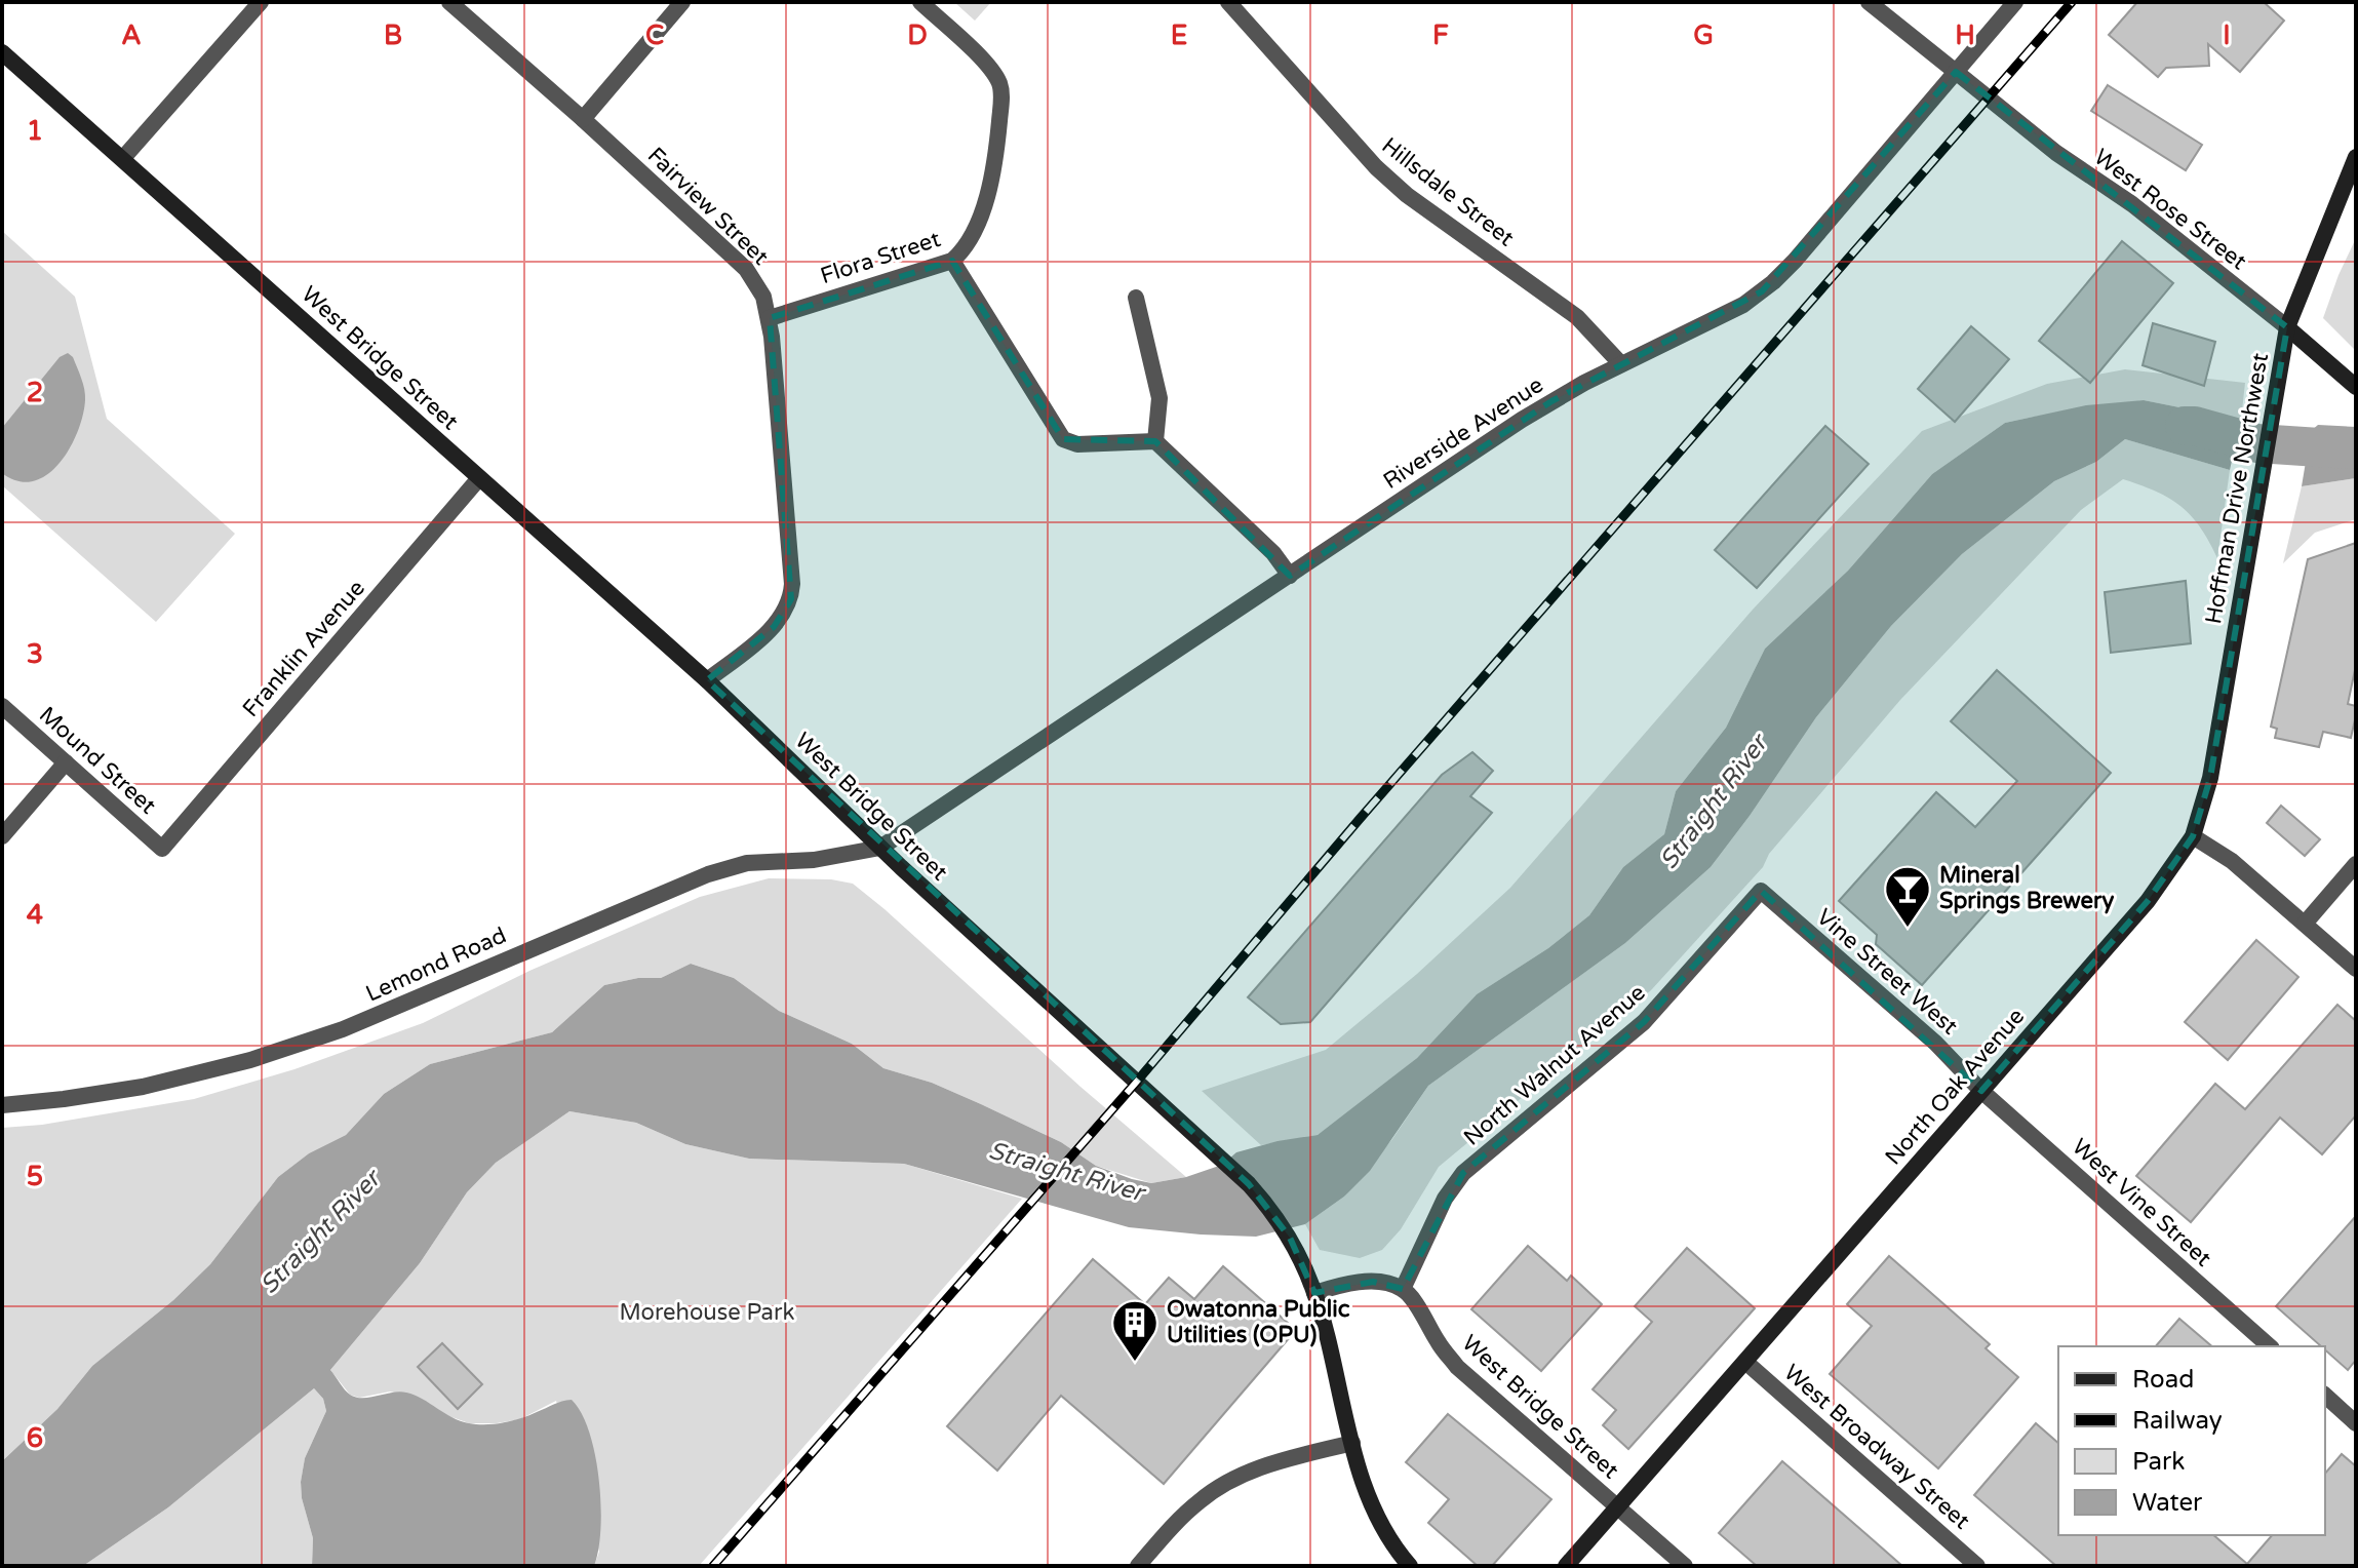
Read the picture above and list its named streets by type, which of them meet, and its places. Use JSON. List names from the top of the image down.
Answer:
{
  "streets": {
    "main road": [
      "West Rose Street",
      "West Bridge Street",
      "Hoffman Drive Northwest",
      "North Oak Avenue"
    ],
    "street": [
      "Hillsdale Street",
      "Fairview Street",
      "Flora Street",
      "Riverside Avenue",
      "Franklin Avenue",
      "Mound Street",
      "Lemond Road",
      "Vine Street West",
      "North Walnut Avenue",
      "West Vine Street",
      "West Broadway Street"
    ]
  },
  "crossings": [
    ["Hillsdale Street", "Riverside Avenue"],
    ["Fairview Street", "Flora Street"],
    ["Fairview Street", "West Bridge Street"],
    ["West Rose Street", "Riverside Avenue"],
    ["West Rose Street", "Hoffman Drive Northwest"],
    ["West Bridge Street", "Riverside Avenue"],
    ["West Bridge Street", "Franklin Avenue"],
    ["West Bridge Street", "Lemond Road"],
    ["West Bridge Street", "North Walnut Avenue"],
    ["West Bridge Street", "North Oak Avenue"],
    ["Riverside Avenue", "Lemond Road"],
    ["Hoffman Drive Northwest", "North Oak Avenue"],
    ["Franklin Avenue", "Mound Street"],
    ["Vine Street West", "North Walnut Avenue"],
    ["Vine Street West", "North Oak Avenue"],
    ["Vine Street West", "West Vine Street"],
    ["North Oak Avenue", "West Vine Street"],
    ["North Oak Avenue", "West Broadway Street"]
  ],
  "water": ["Straight River"],
  "parks": ["Morehouse Park"],
  "places": {
    "bar": ["Mineral Springs Brewery"],
    "building": ["Owatonna Public Utilities (OPU)"]
  },
  "legend": [
    "Road",
    "Railway",
    "Park",
    "Water"
  ],
  "grid": {
    "columns": [
      "A",
      "B",
      "C",
      "D",
      "E",
      "F",
      "G",
      "H",
      "I"
    ],
    "rows": [
      "1",
      "2",
      "3",
      "4",
      "5",
      "6"
    ]
  }
}
